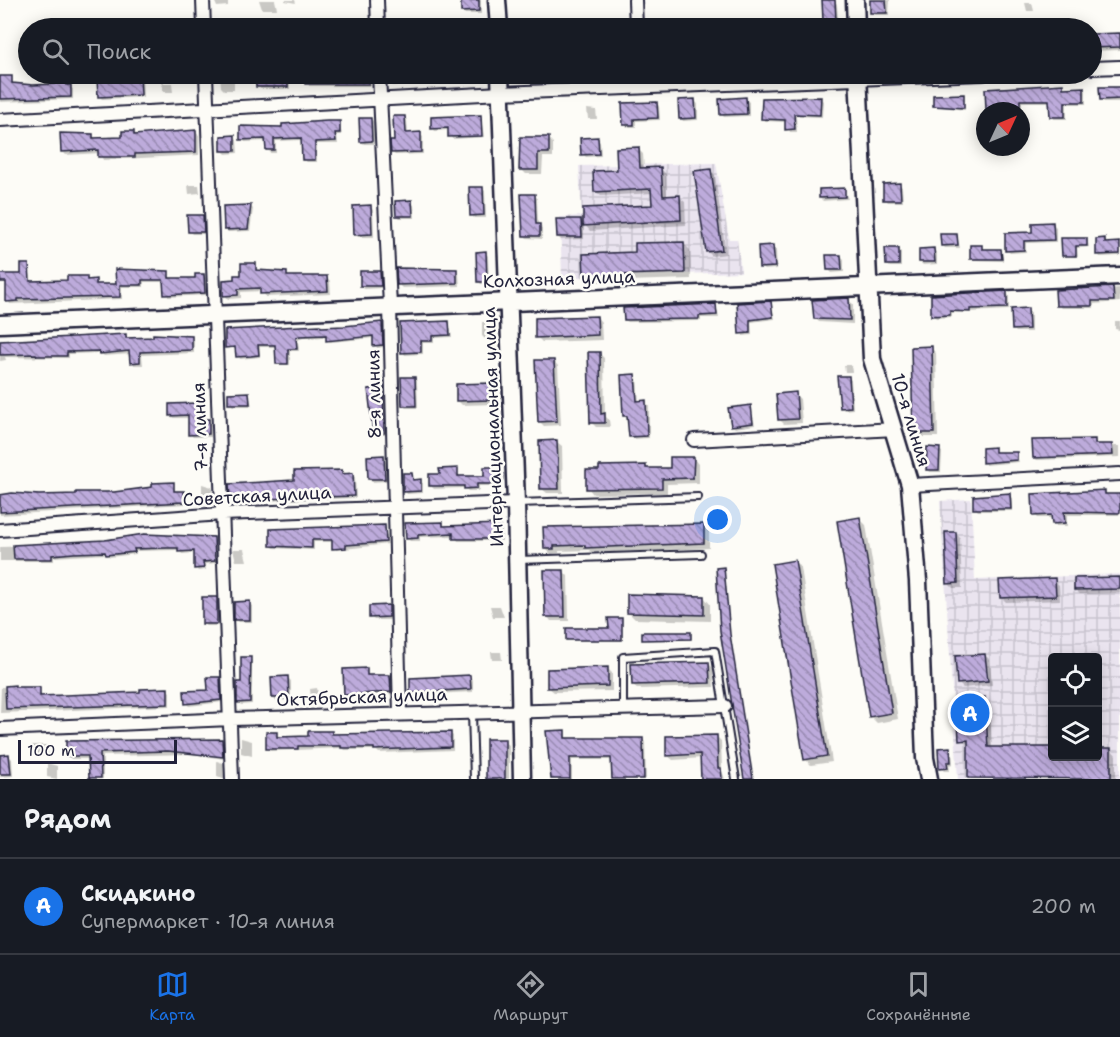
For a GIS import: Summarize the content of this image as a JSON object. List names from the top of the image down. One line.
{"streets":{"street":["Колхозная улица","8-я линия","10-я линия","7-я линия","Интернациональная улица","Советская улица","Октябрьская улица"]},"crossings":[["Колхозная улица","8-я линия"],["Колхозная улица","10-я линия"],["Колхозная улица","7-я линия"],["Колхозная улица","Интернациональная улица"],["8-я линия","Советская улица"],["8-я линия","Октябрьская улица"],["7-я линия","Советская улица"],["7-я линия","Октябрьская улица"],["Интернациональная улица","Советская улица"],["Интернациональная улица","Октябрьская улица"]],"scale_bar":"100 m","north":"top right","page":{"search":"Поиск","pins":"A","scale":"100 m","heading":"Рядом","list":[{"mark":"A","name":"Скидкино","note":"Супермаркет · 10-я линия","value":"200 m"}],"nav":["Карта","Маршрут","Сохранённые"]}}
